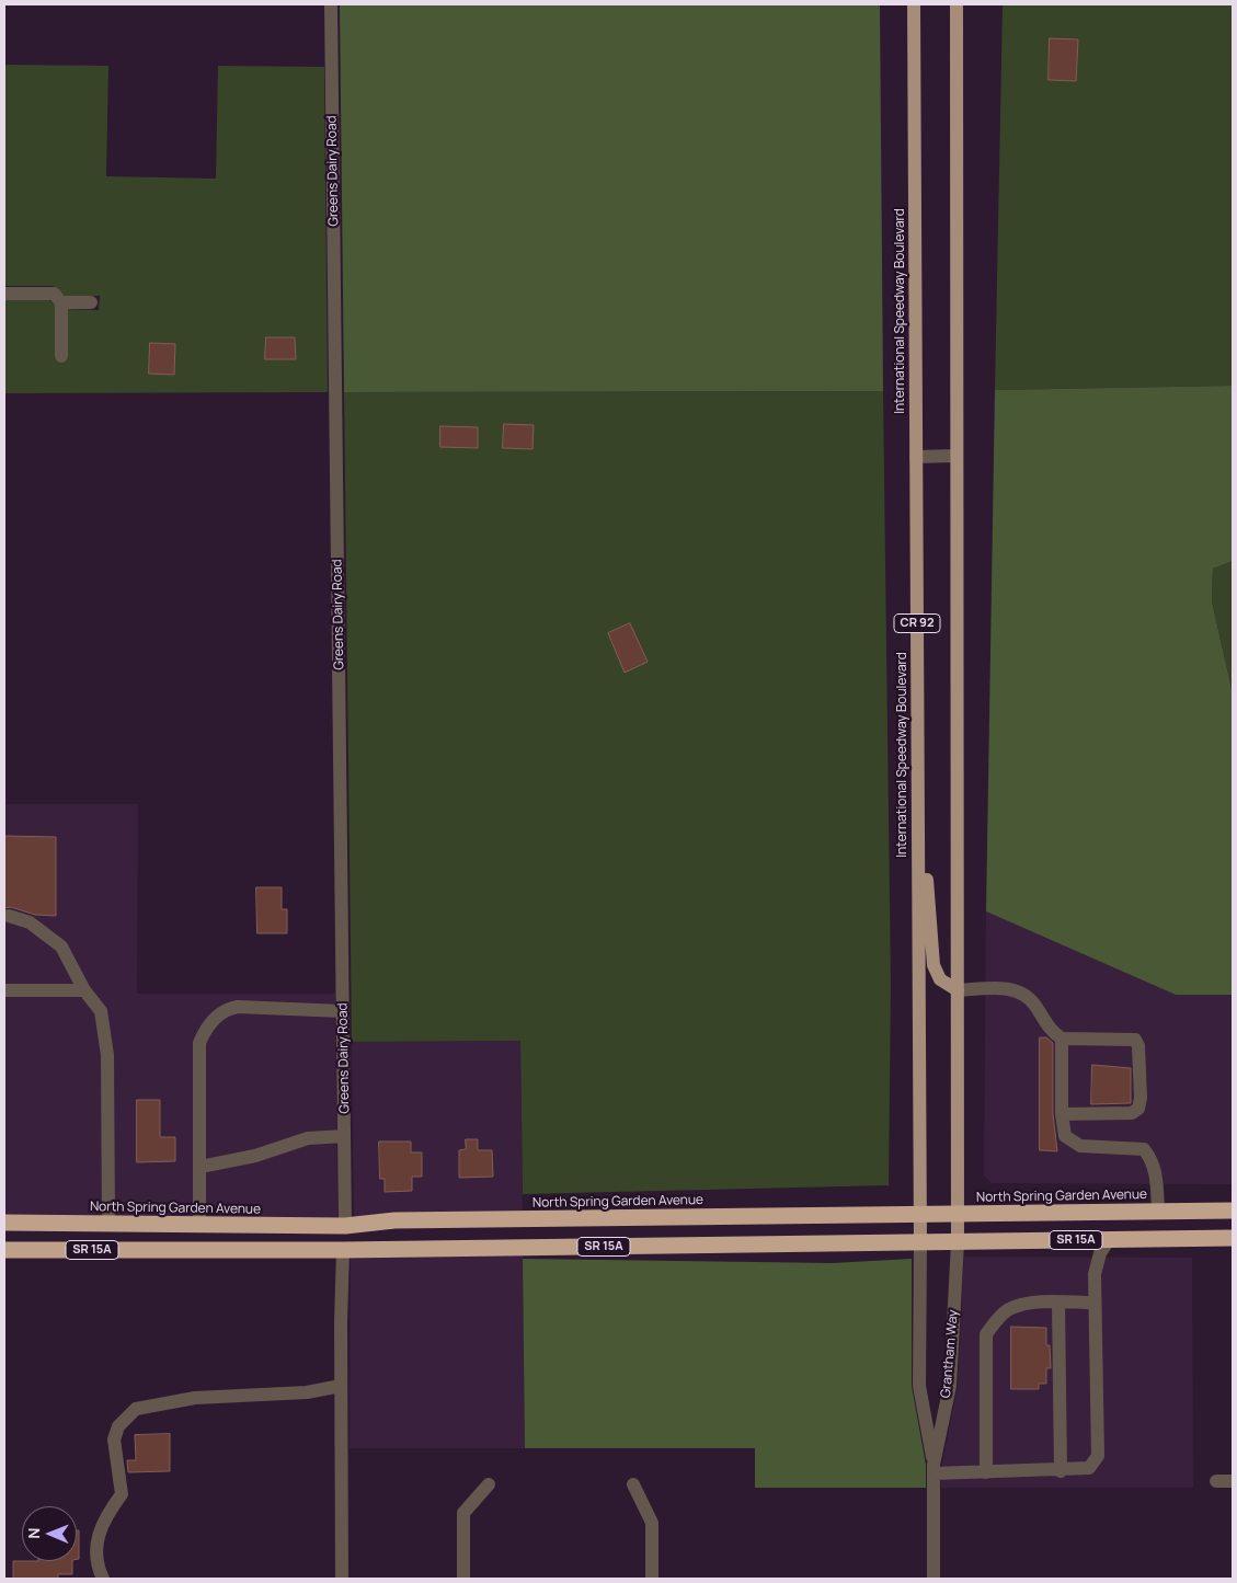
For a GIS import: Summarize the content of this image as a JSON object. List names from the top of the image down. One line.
{"streets":{"highway":["North Spring Garden Avenue","SR 15A"],"main road":["International Speedway Boulevard","CR 92"],"street":["Greens Dairy Road","Grantham Way"]},"crossings":[["Greens Dairy Road","North Spring Garden Avenue"],["International Speedway Boulevard","North Spring Garden Avenue"],["International Speedway Boulevard","SR 15A"],["International Speedway Boulevard","Grantham Way"],["CR 92","North Spring Garden Avenue"],["CR 92","SR 15A"],["CR 92","Grantham Way"],["SR 15A","Grantham Way"]],"north":"left"}
